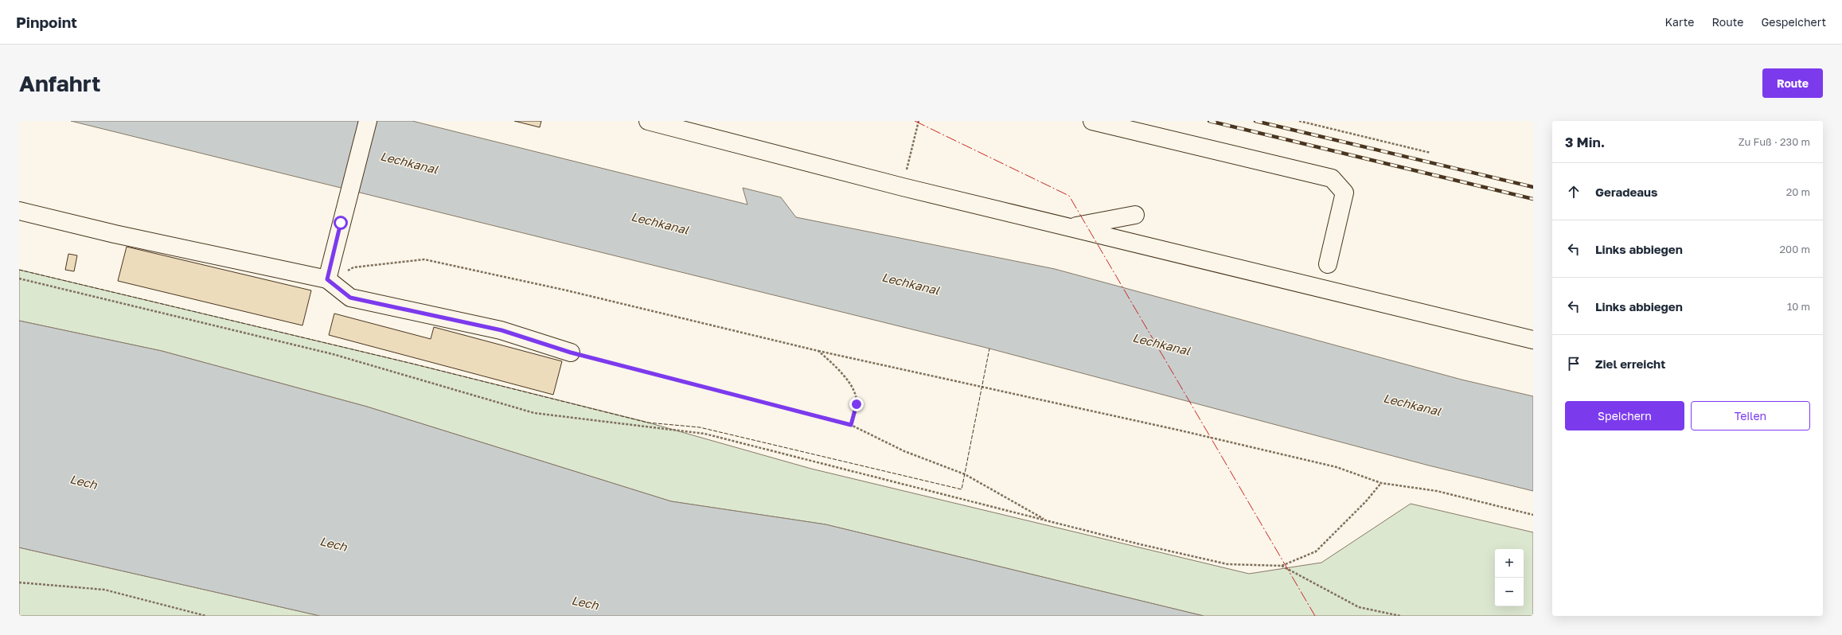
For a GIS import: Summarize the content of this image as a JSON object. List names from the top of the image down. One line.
{"water":["Lechkanal","Lech"],"page":{"header":"Pinpoint","nav":["Karte","Route","Gespeichert"],"buttons":["Route",["Speichern","Teilen"]],"title":"Anfahrt","heading":["3 Min.","Zu Fuß · 230 m"],"list":[["Geradeaus","20 m"],["Links abbiegen","200 m"],["Links abbiegen","10 m"],"Ziel erreicht"],"map_buttons":["+","−"]}}
